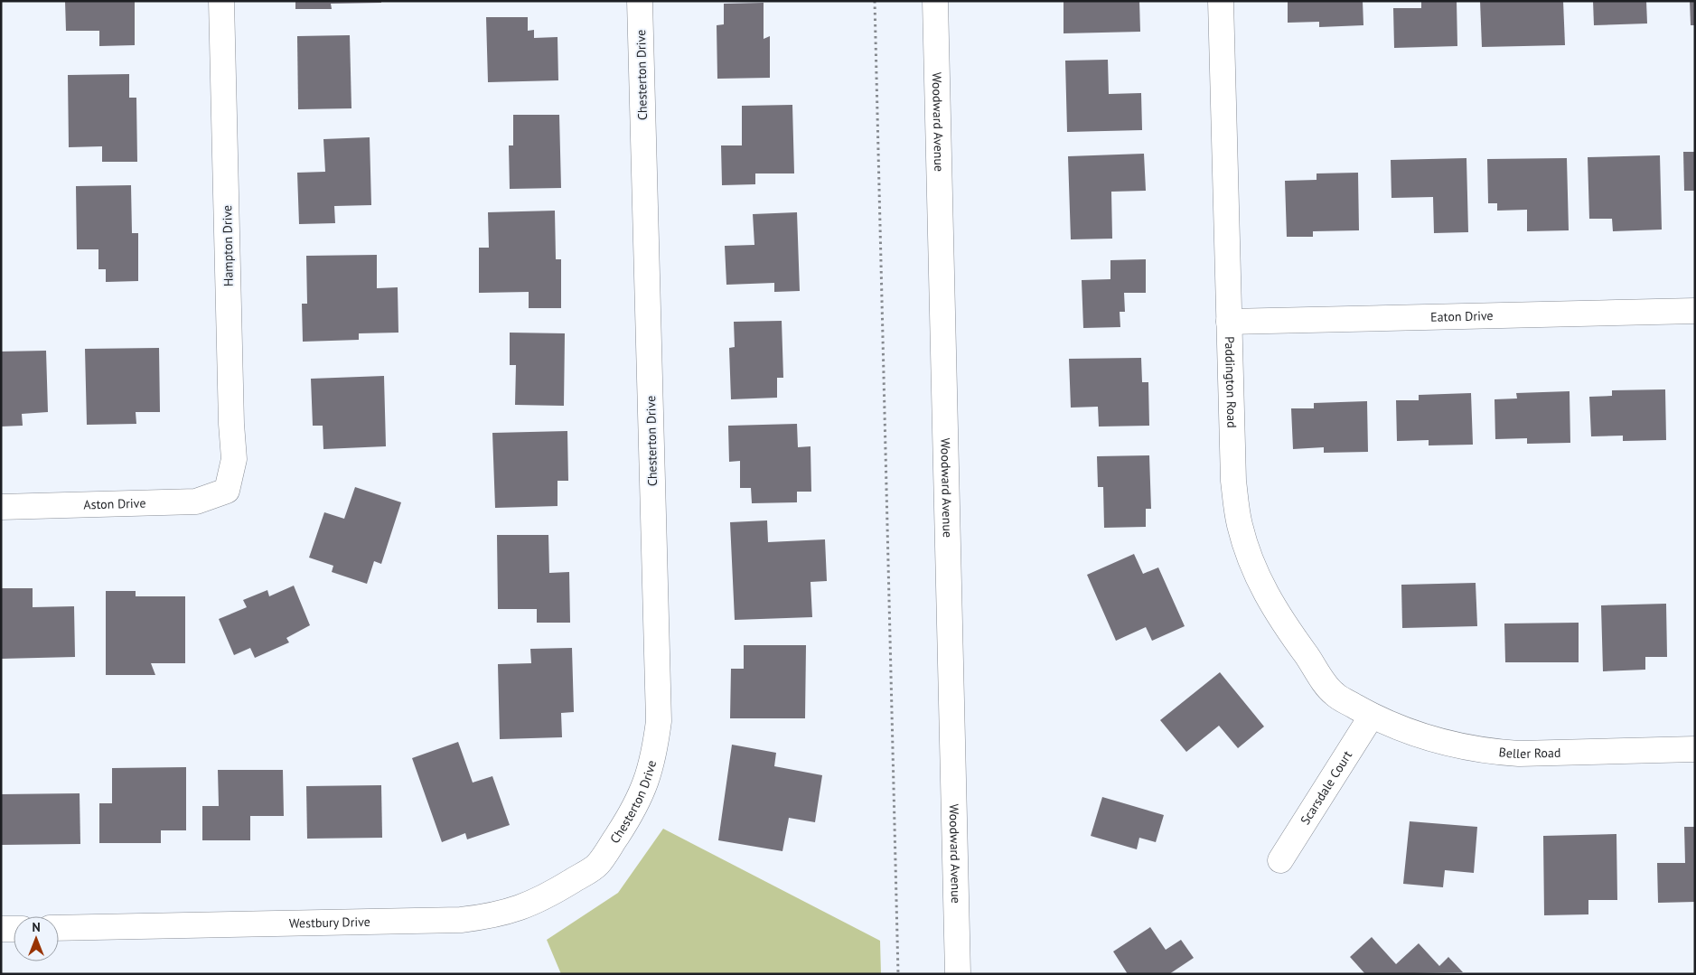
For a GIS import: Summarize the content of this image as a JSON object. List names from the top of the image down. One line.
{"streets":{"street":["Chesterton Drive","Woodward Avenue","Hampton Drive","Eaton Drive","Paddington Road","Aston Drive","Beller Road","Scarsdale Court","Westbury Drive"]},"crossings":[["Chesterton Drive","Westbury Drive"],["Hampton Drive","Aston Drive"],["Eaton Drive","Paddington Road"],["Paddington Road","Beller Road"],["Paddington Road","Scarsdale Court"],["Beller Road","Scarsdale Court"]],"north":"top"}
